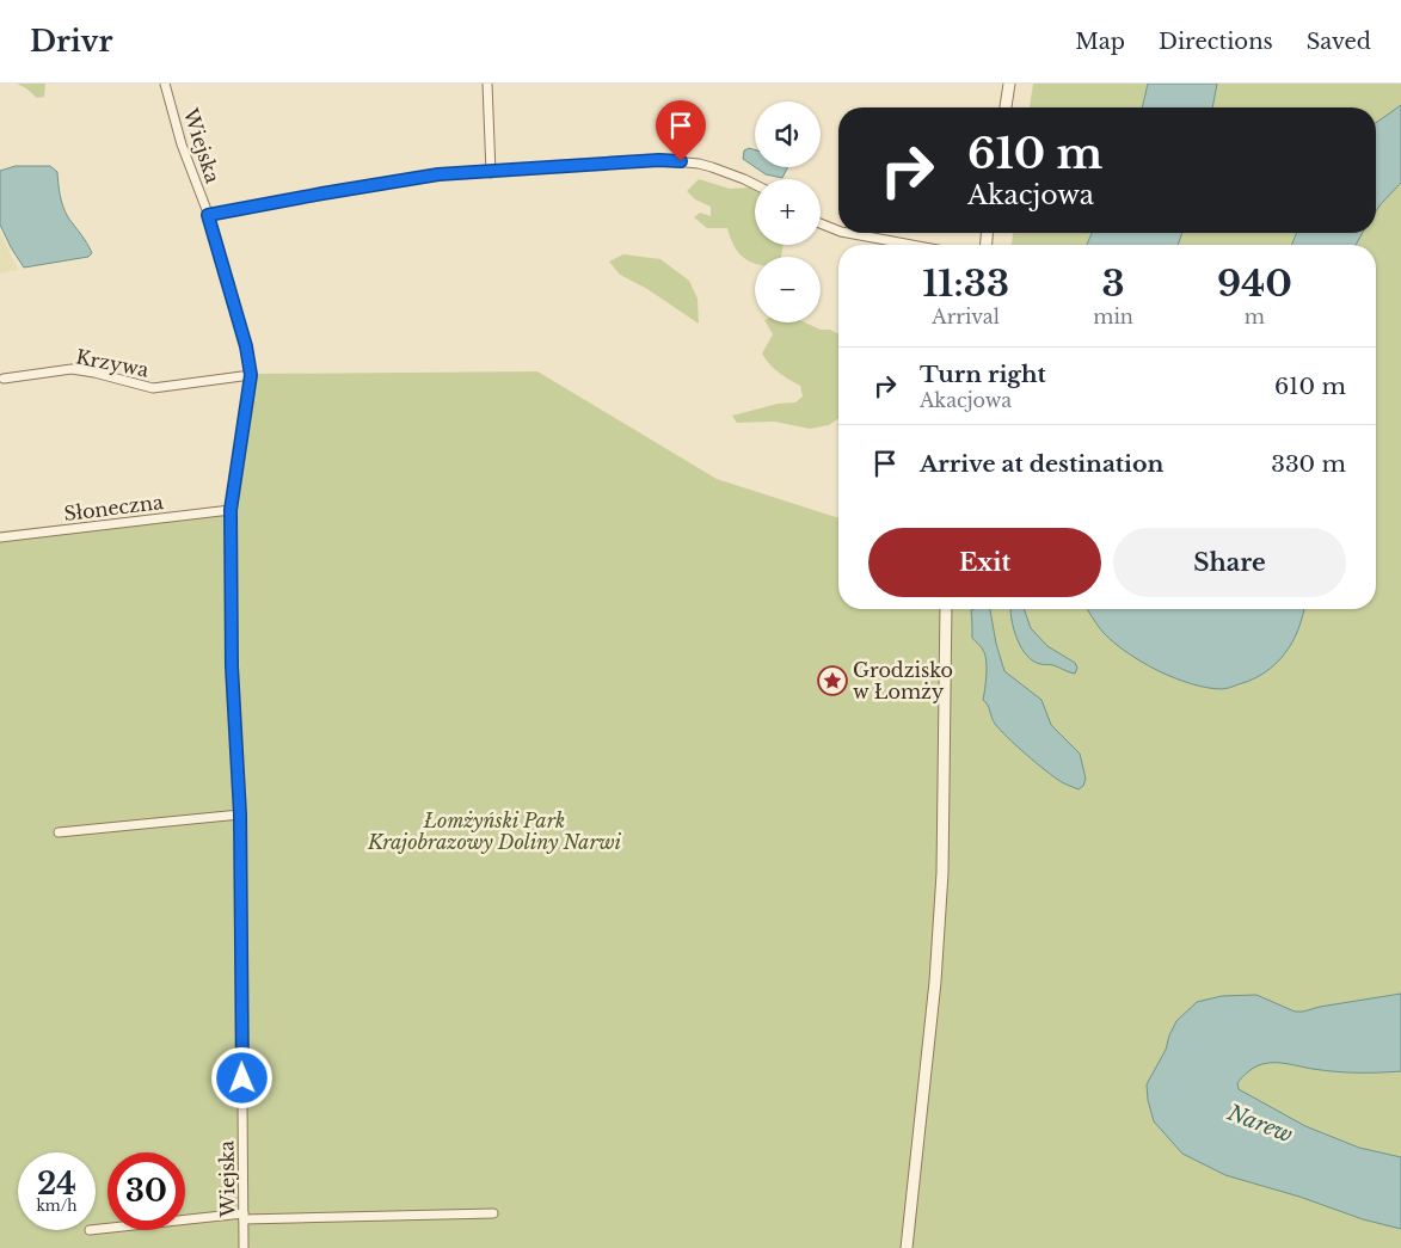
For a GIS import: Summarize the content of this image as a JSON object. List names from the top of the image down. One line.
{"streets":{"street":["Wiejska","Krzywa","Słoneczna"]},"crossings":[["Wiejska","Krzywa"],["Wiejska","Słoneczna"]],"water":["Narew"],"parks":["Łomżyński Park Krajobrazowy Doliny Narwi"],"places":{"place":["Grodzisko w Łomży"]},"page":{"header":"Drivr","nav":["Map","Directions","Saved"],"map_buttons":["+","−"],"turn":["610 m","Akacjowa"],"eta":["11:33","Arrival","3","min","940","m"],"list":[{"name":"Turn right","note":"Akacjowa","value":"610 m"},{"name":"Arrive at destination","value":"330 m"}],"buttons":["Exit","Share"],"speed":"24 km/h","limit":"30"}}
